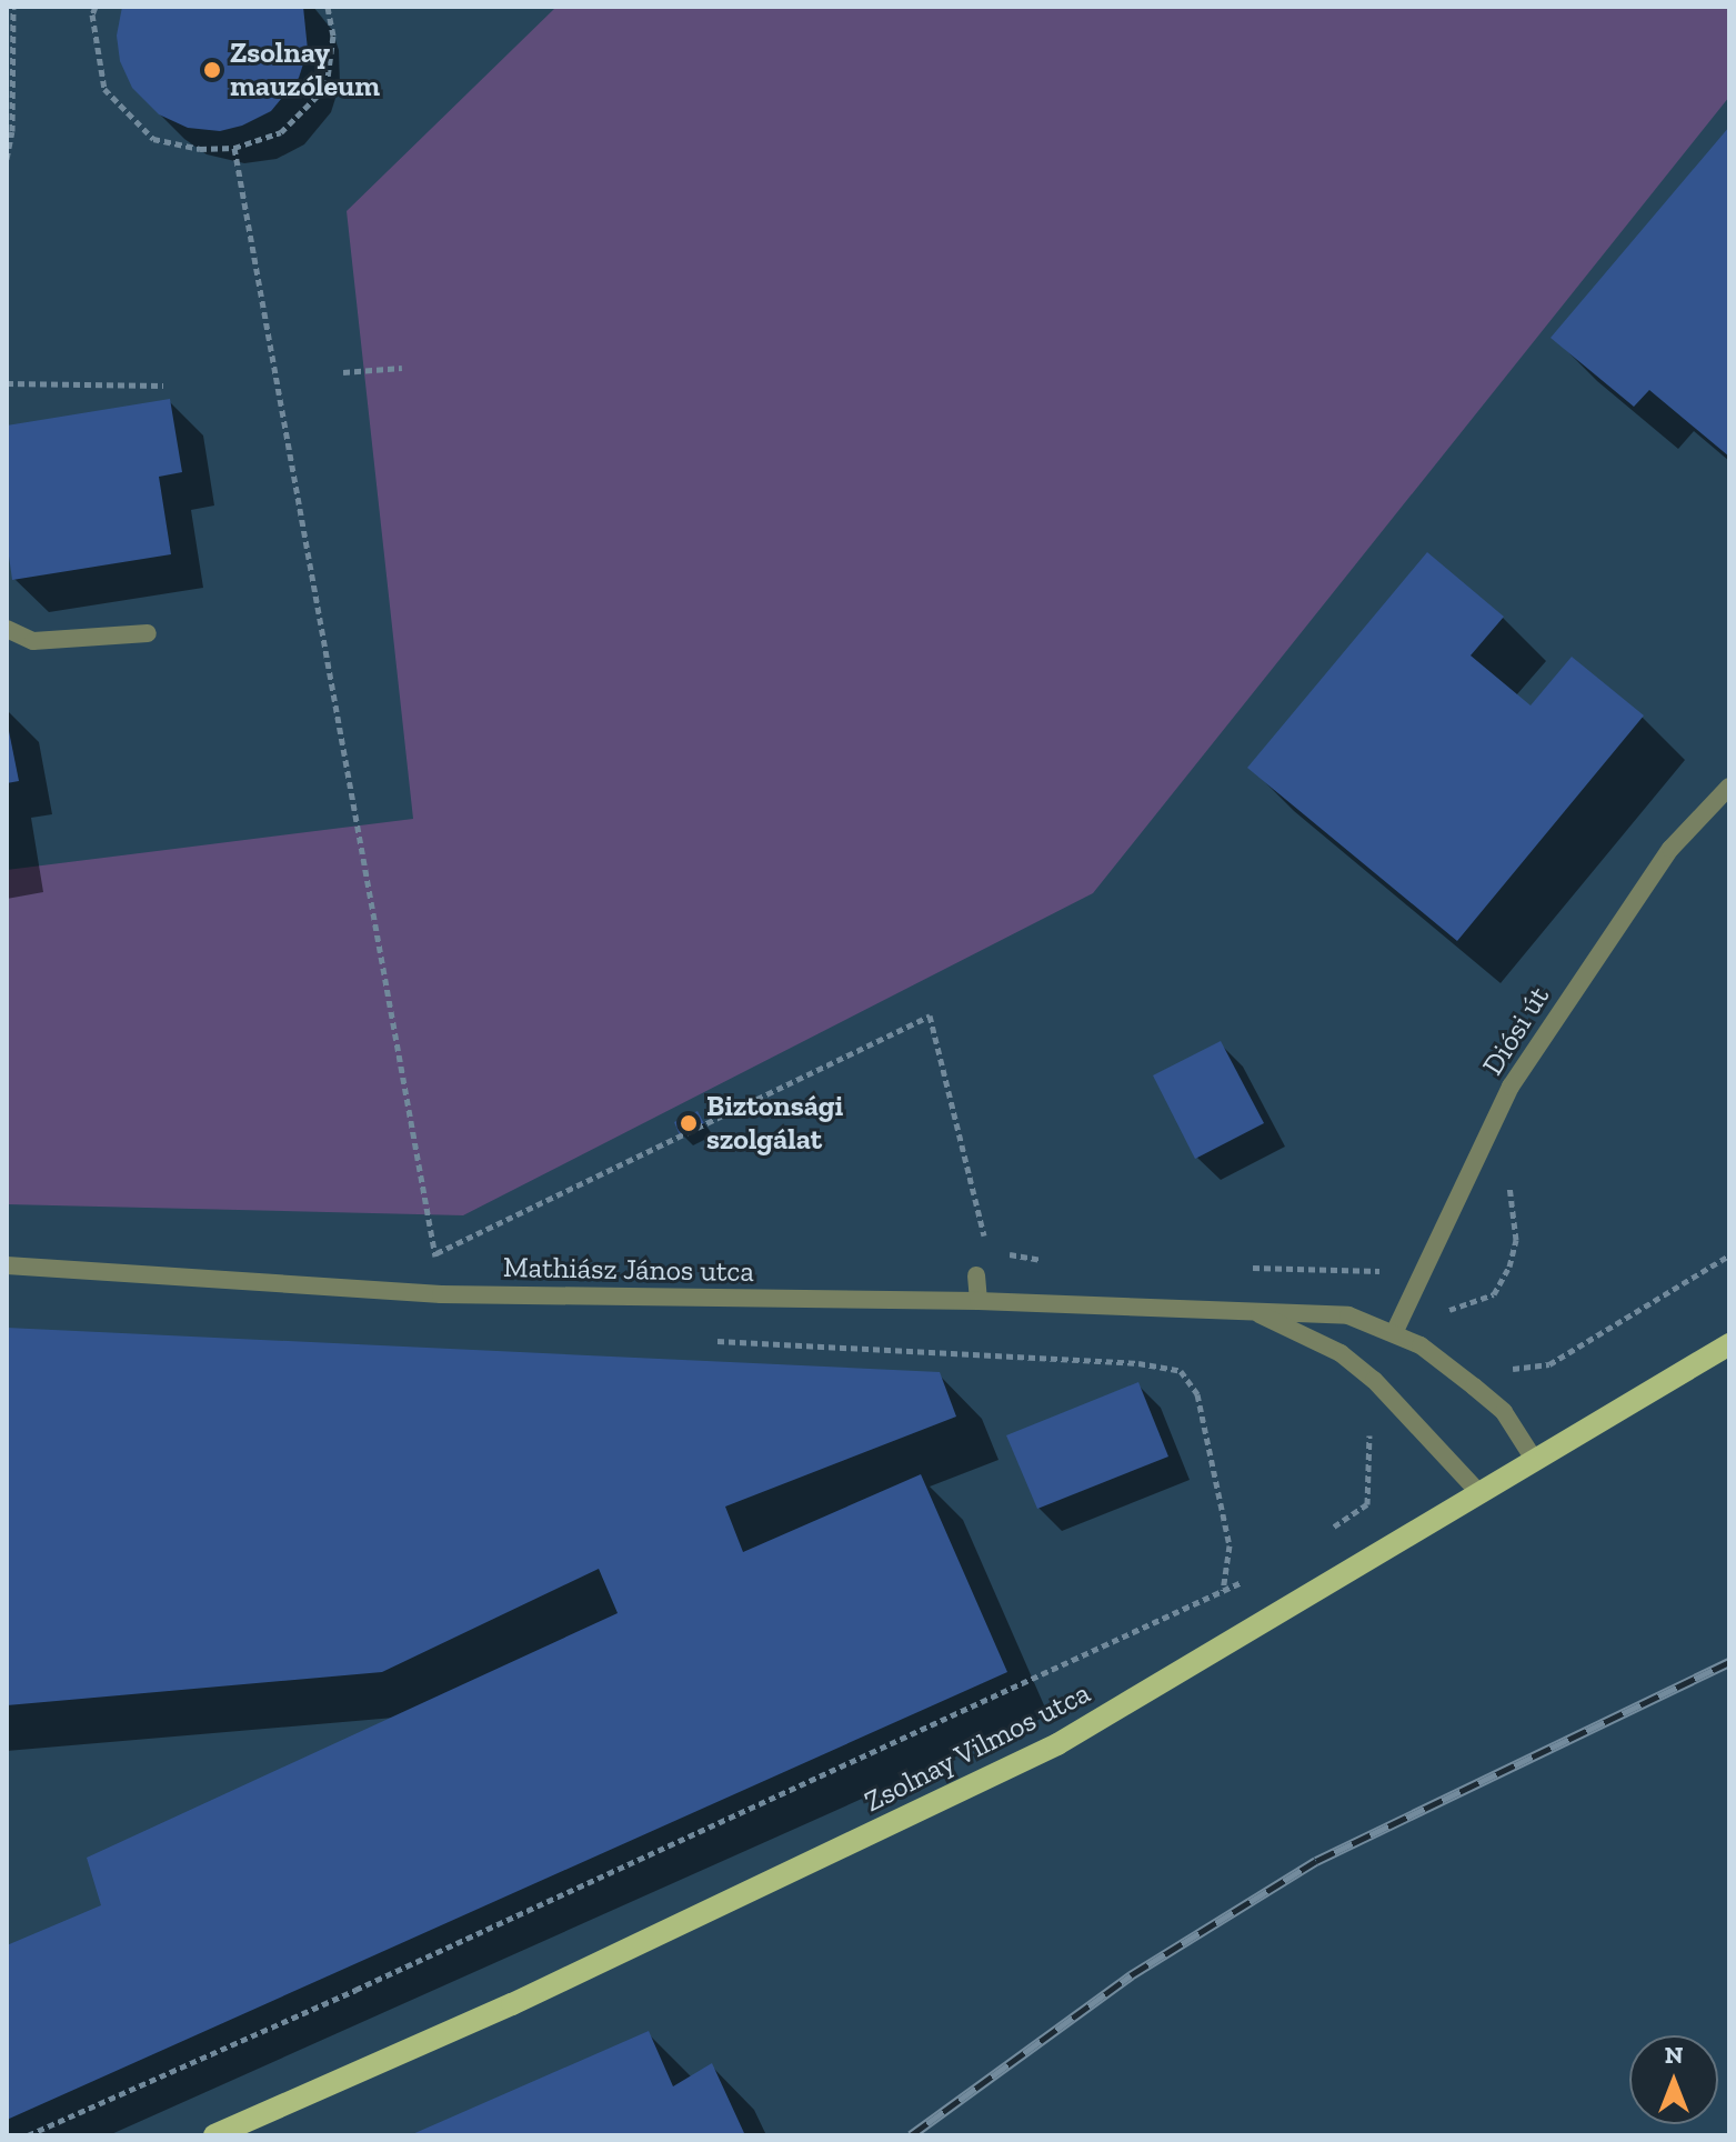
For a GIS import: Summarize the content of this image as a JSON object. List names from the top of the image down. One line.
{"streets":{"main road":["Zsolnay Vilmos utca"],"street":["Diósi út","Mathiász János utca"]},"crossings":[["Diósi út","Mathiász János utca"],["Mathiász János utca","Zsolnay Vilmos utca"]],"places":["Zsolnay mauzóleum","Biztonsági szolgálat"],"north":"top"}
